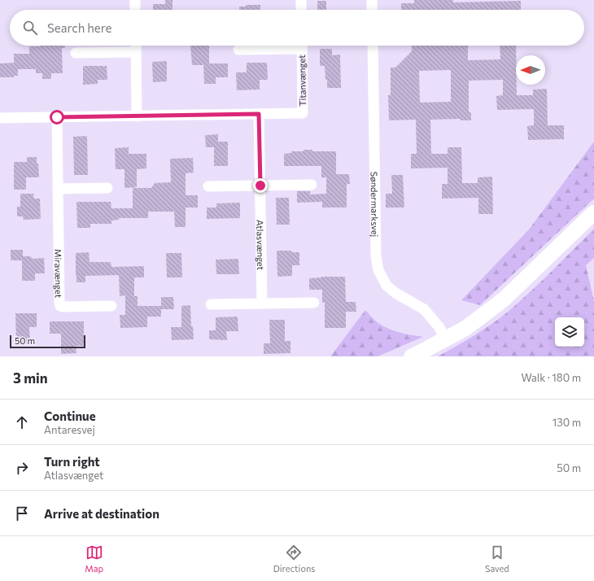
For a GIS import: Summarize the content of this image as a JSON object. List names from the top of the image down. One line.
{"streets":{"street":["Titanvænget","Søndermarksvej","Atlasvænget","Miravænget"]},"crossings":[["Titanvænget","Atlasvænget"]],"scale_bar":"50 m","north":"left","page":{"search":"Search here","scale":"50 m","heading":["3 min","Walk · 180 m"],"list":[["Continue","Antaresvej","130 m"],["Turn right","Atlasvænget","50 m"],"Arrive at destination"],"nav":["Map","Directions","Saved"]}}
